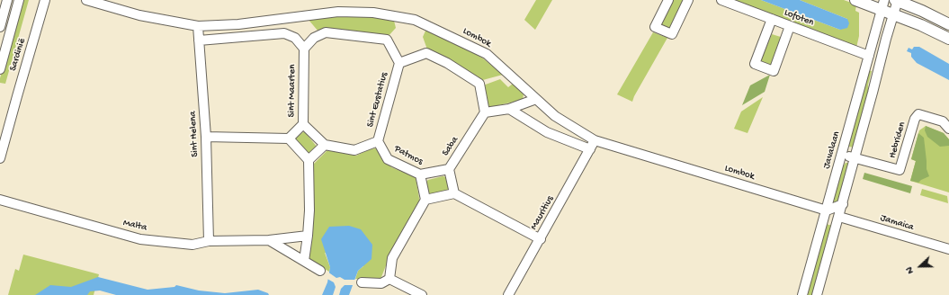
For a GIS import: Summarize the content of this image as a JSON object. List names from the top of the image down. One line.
{"streets":{"street":["Lofoten","Lombok","Sardinië","Sint Maarten","Sint Eustatius","Sint Helena","Hebriden","Saba","Javalaan","Patmos","Mauritius","Jamaica","Malta"]},"crossings":[["Lofoten","Javalaan"],["Lombok","Sint Helena"],["Lombok","Javalaan"],["Lombok","Mauritius"],["Sint Maarten","Sint Eustatius"],["Sint Maarten","Patmos"],["Sint Eustatius","Saba"],["Sint Eustatius","Patmos"],["Sint Helena","Malta"],["Hebriden","Javalaan"],["Saba","Patmos"]],"north":"left"}
